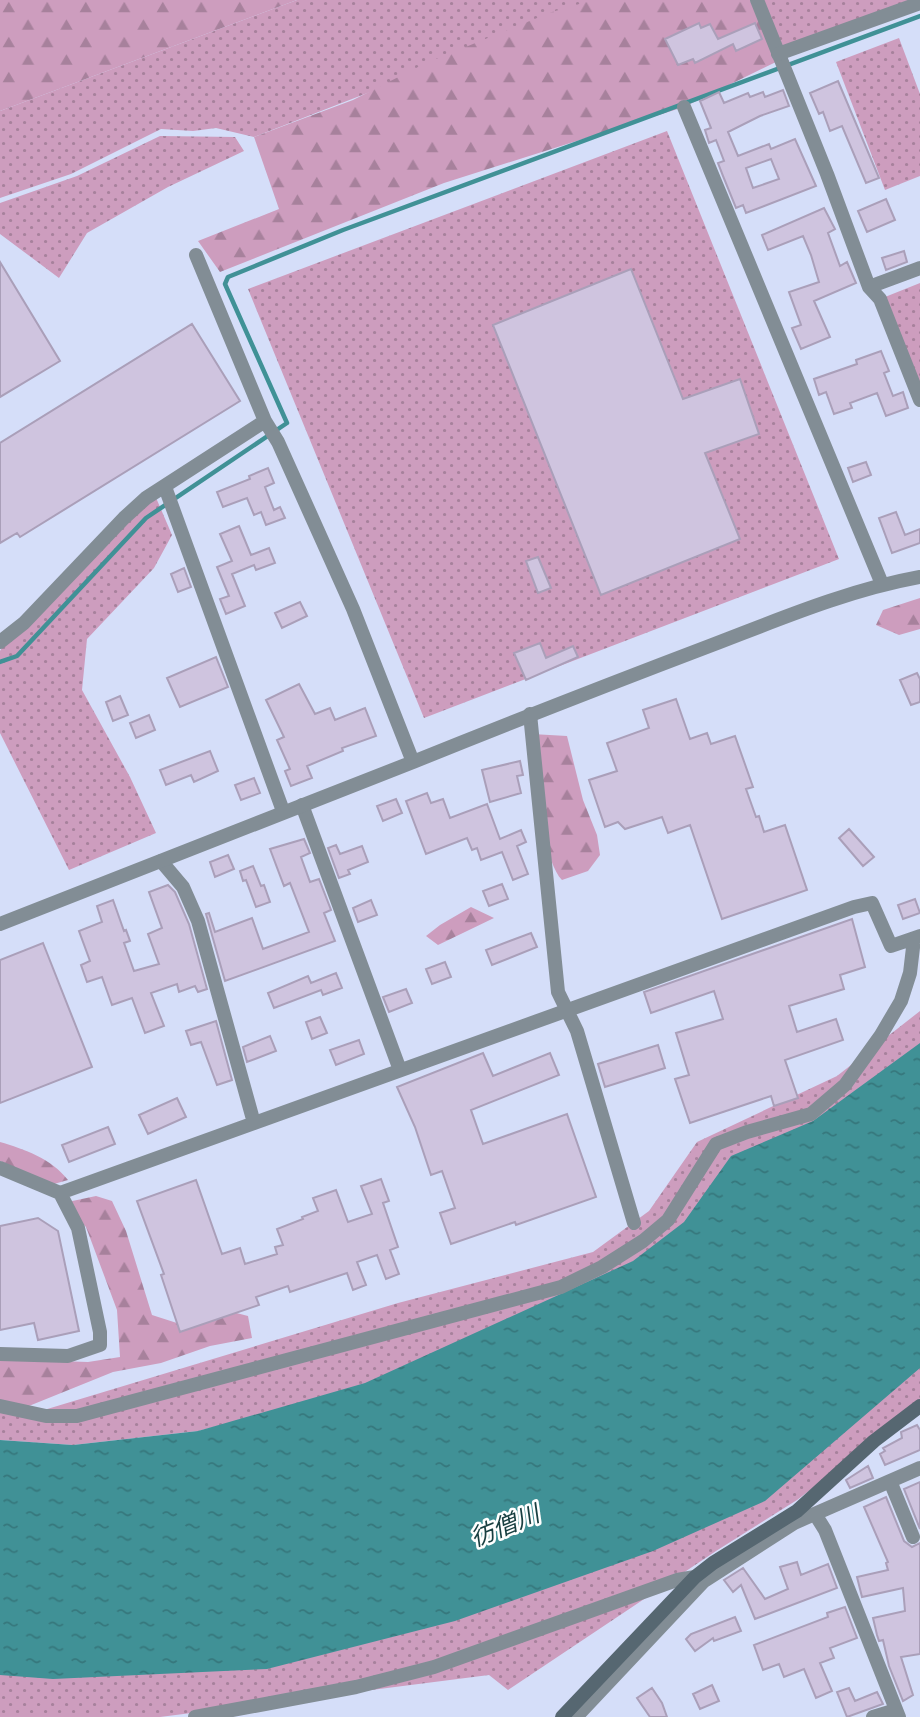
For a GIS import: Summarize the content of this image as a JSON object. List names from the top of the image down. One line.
{"water":["彷僧川"]}
